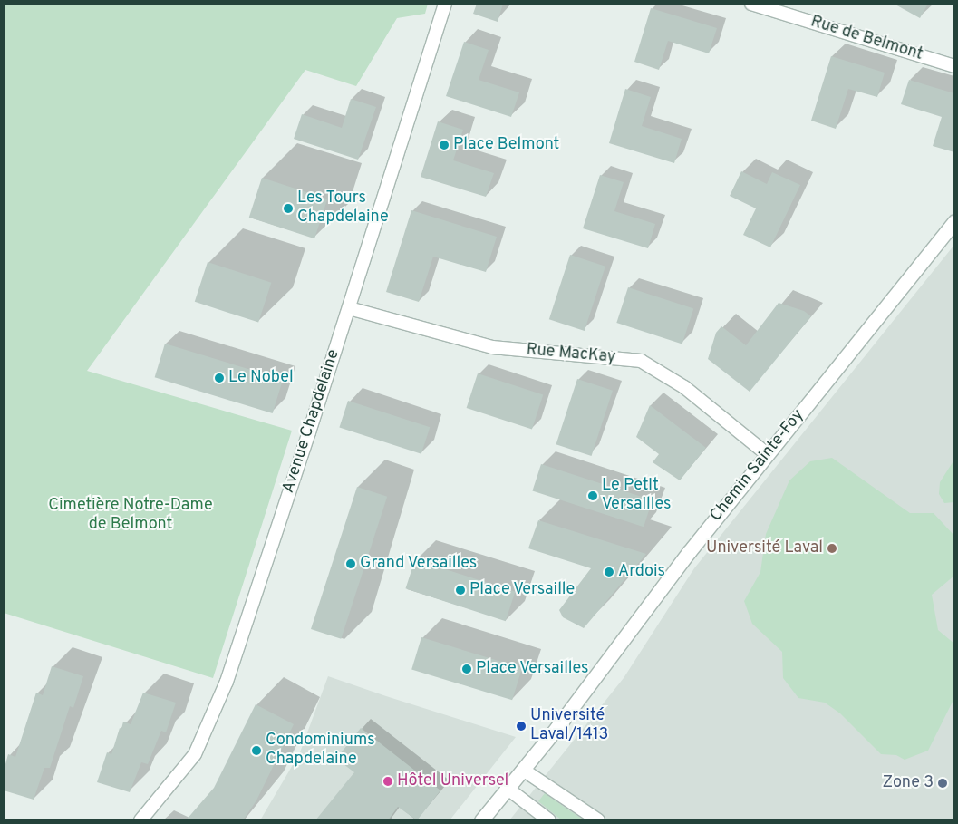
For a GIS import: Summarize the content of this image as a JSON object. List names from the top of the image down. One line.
{"streets":{"main road":["Chemin Sainte-Foy"],"street":["Rue de Belmont","Rue MacKay","Avenue Chapdelaine"]},"crossings":[["Rue MacKay","Avenue Chapdelaine"],["Rue MacKay","Chemin Sainte-Foy"]],"parks":["Cimetière Notre-Dame de Belmont"],"places":["Place Belmont","Les Tours Chapdelaine","Le Nobel","Le Petit Versailles","Université Laval","Grand Versailles","Ardois","Place Versaille","Place Versailles","Université Laval/1413","Condominiums Chapdelaine","Hôtel Universel","Zone 3"]}
